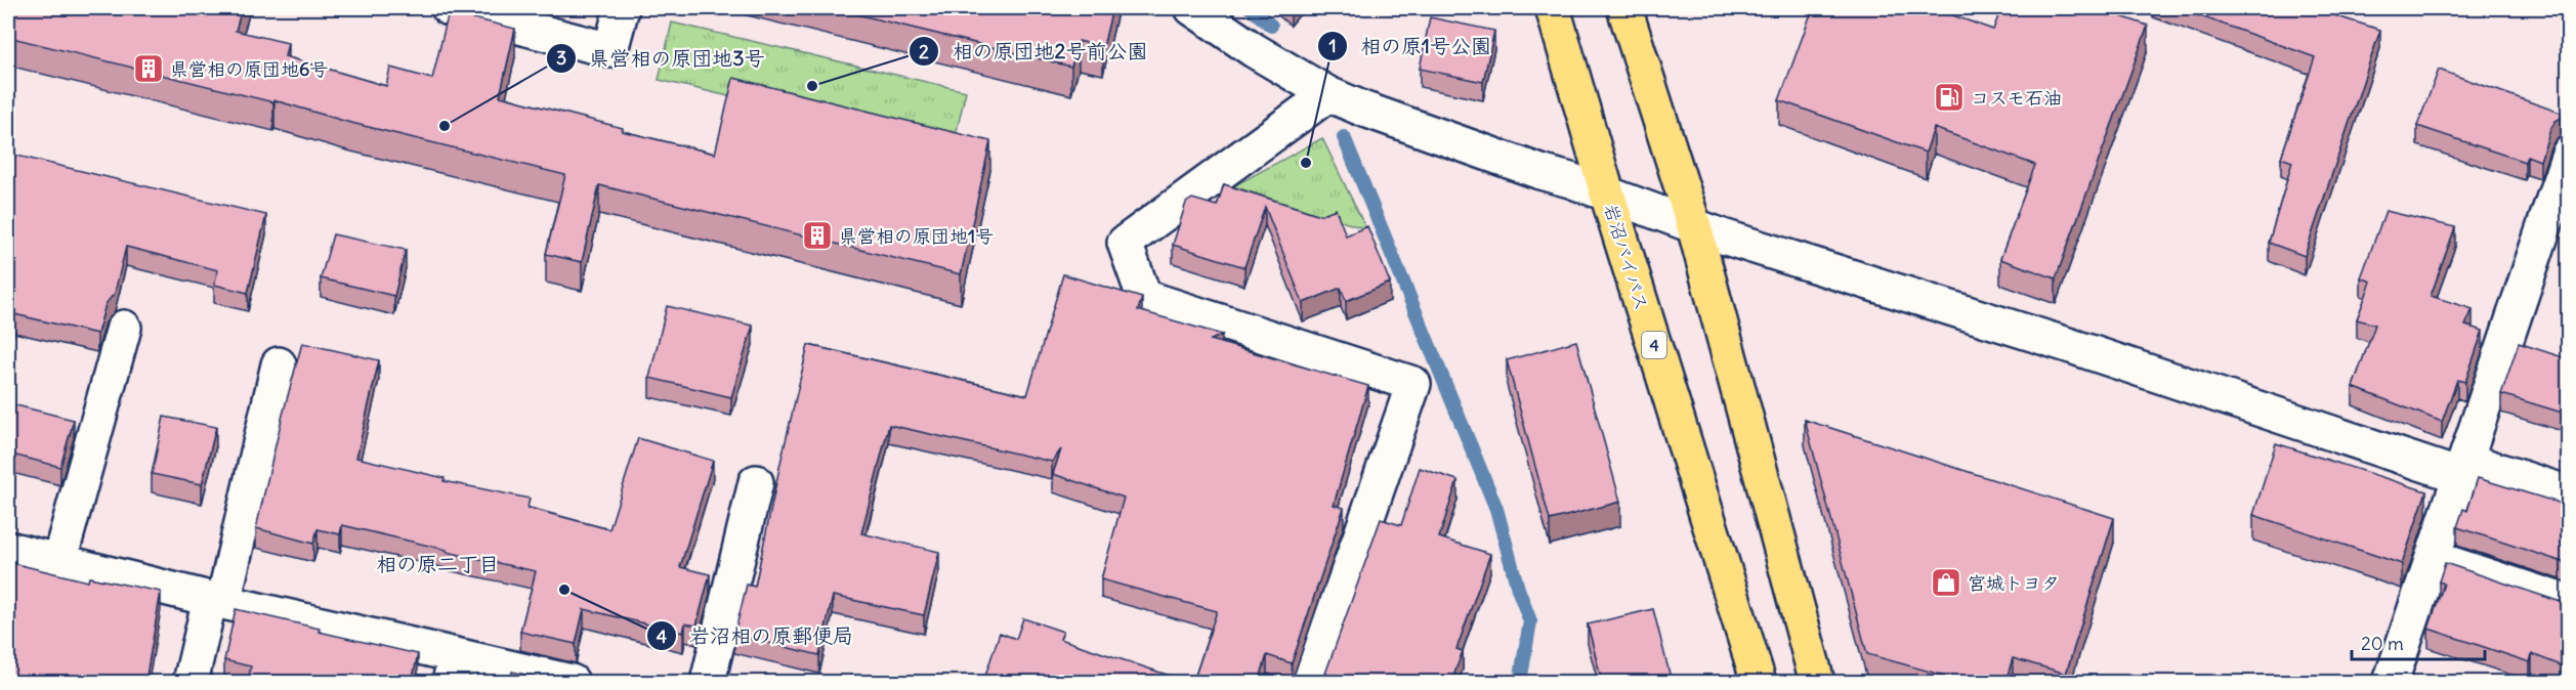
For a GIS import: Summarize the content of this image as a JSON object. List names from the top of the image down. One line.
{"streets":{"highway":["岩沼バイパス","4"]},"districts":["相の原二丁目"],"places":{"building":["県営相の原団地6号","県営相の原団地1号"],"other":["相の原団地2号前公園","県営相の原団地3号","相の原1号公園","岩沼相の原郵便局"],"fuel station":["コスモ石油"],"shop":["宮城トヨタ"]},"scale_bar":"20 m"}
